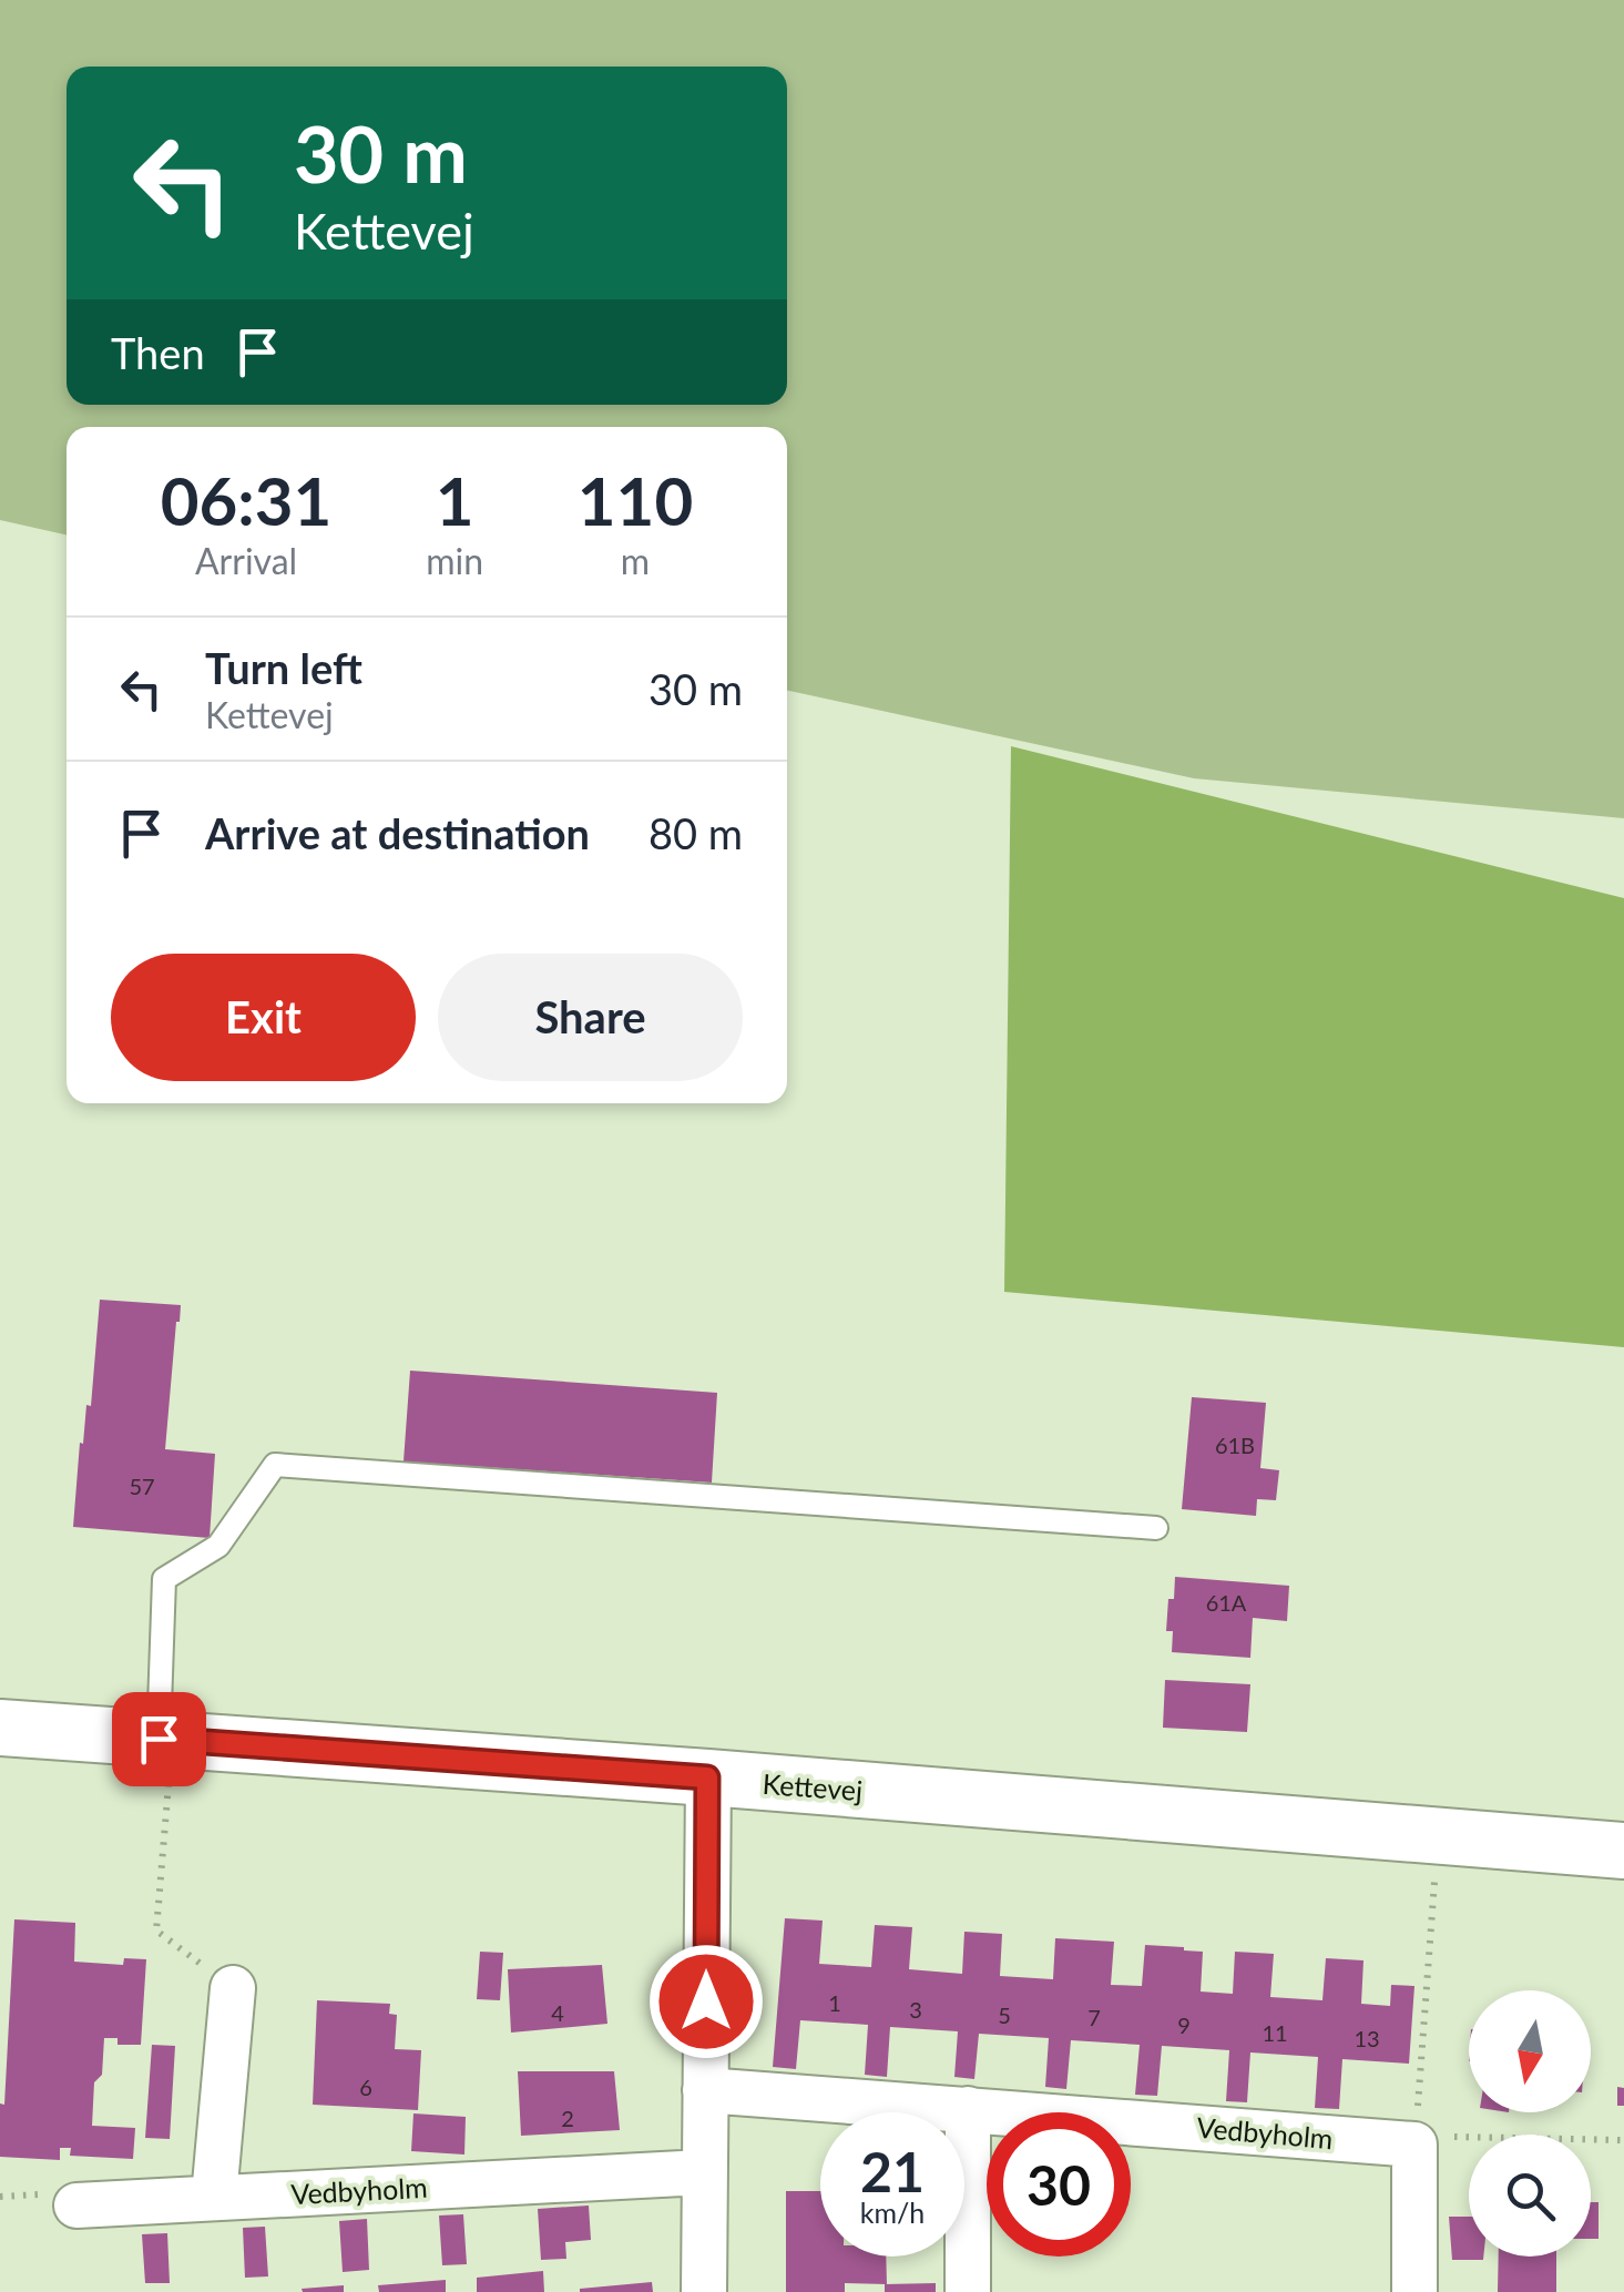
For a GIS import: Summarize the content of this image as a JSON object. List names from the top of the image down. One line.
{"streets":{"street":["Kettevej","Vedbyholm"]},"house_numbers":["61B","57","61A","1","3","4","5","7","9","11","13","6","2"],"north":"bottom","page":{"turn":["30 m","Kettevej"],"then":"Then","eta":["06:31","Arrival","1","min","110","m"],"list":[{"name":"Turn left","note":"Kettevej","value":"30 m"},{"name":"Arrive at destination","value":"80 m"}],"buttons":["Exit","Share"],"speed":"21 km/h","limit":"30"}}
